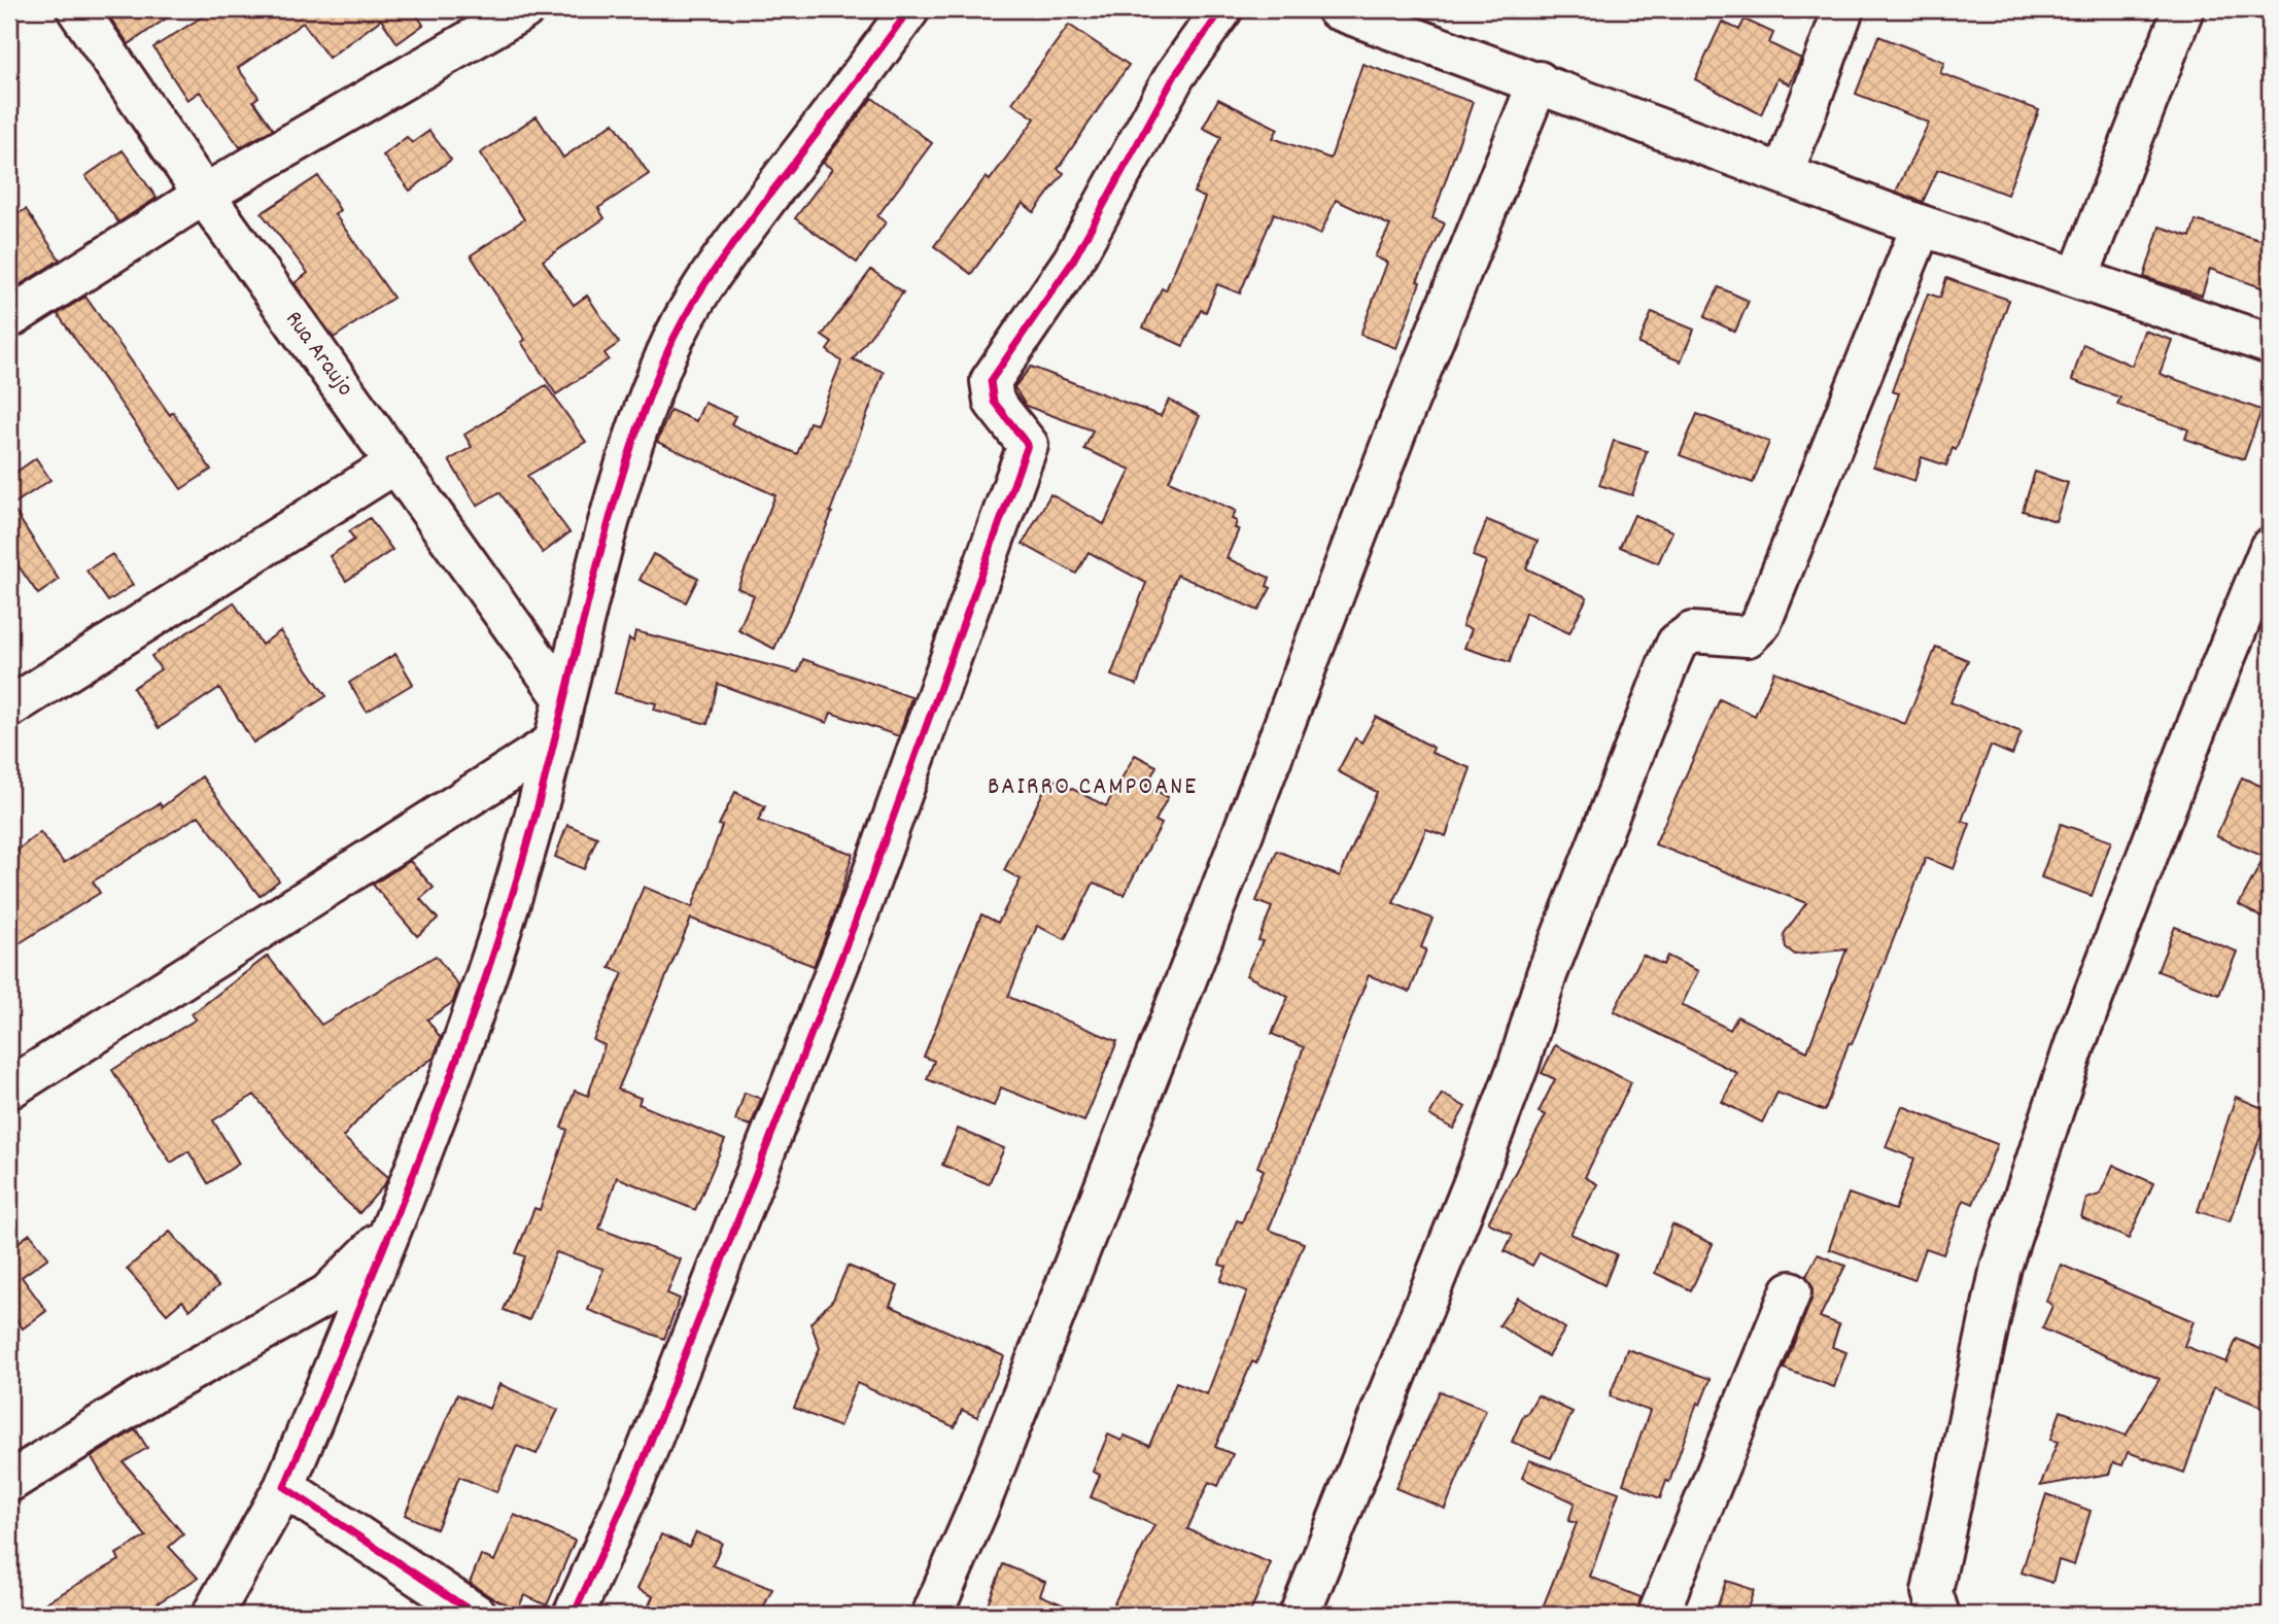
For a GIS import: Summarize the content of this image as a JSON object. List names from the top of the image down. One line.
{"streets":{"street":["Rua Araujo"]},"districts":["BAIRRO CAMPOANE"]}
